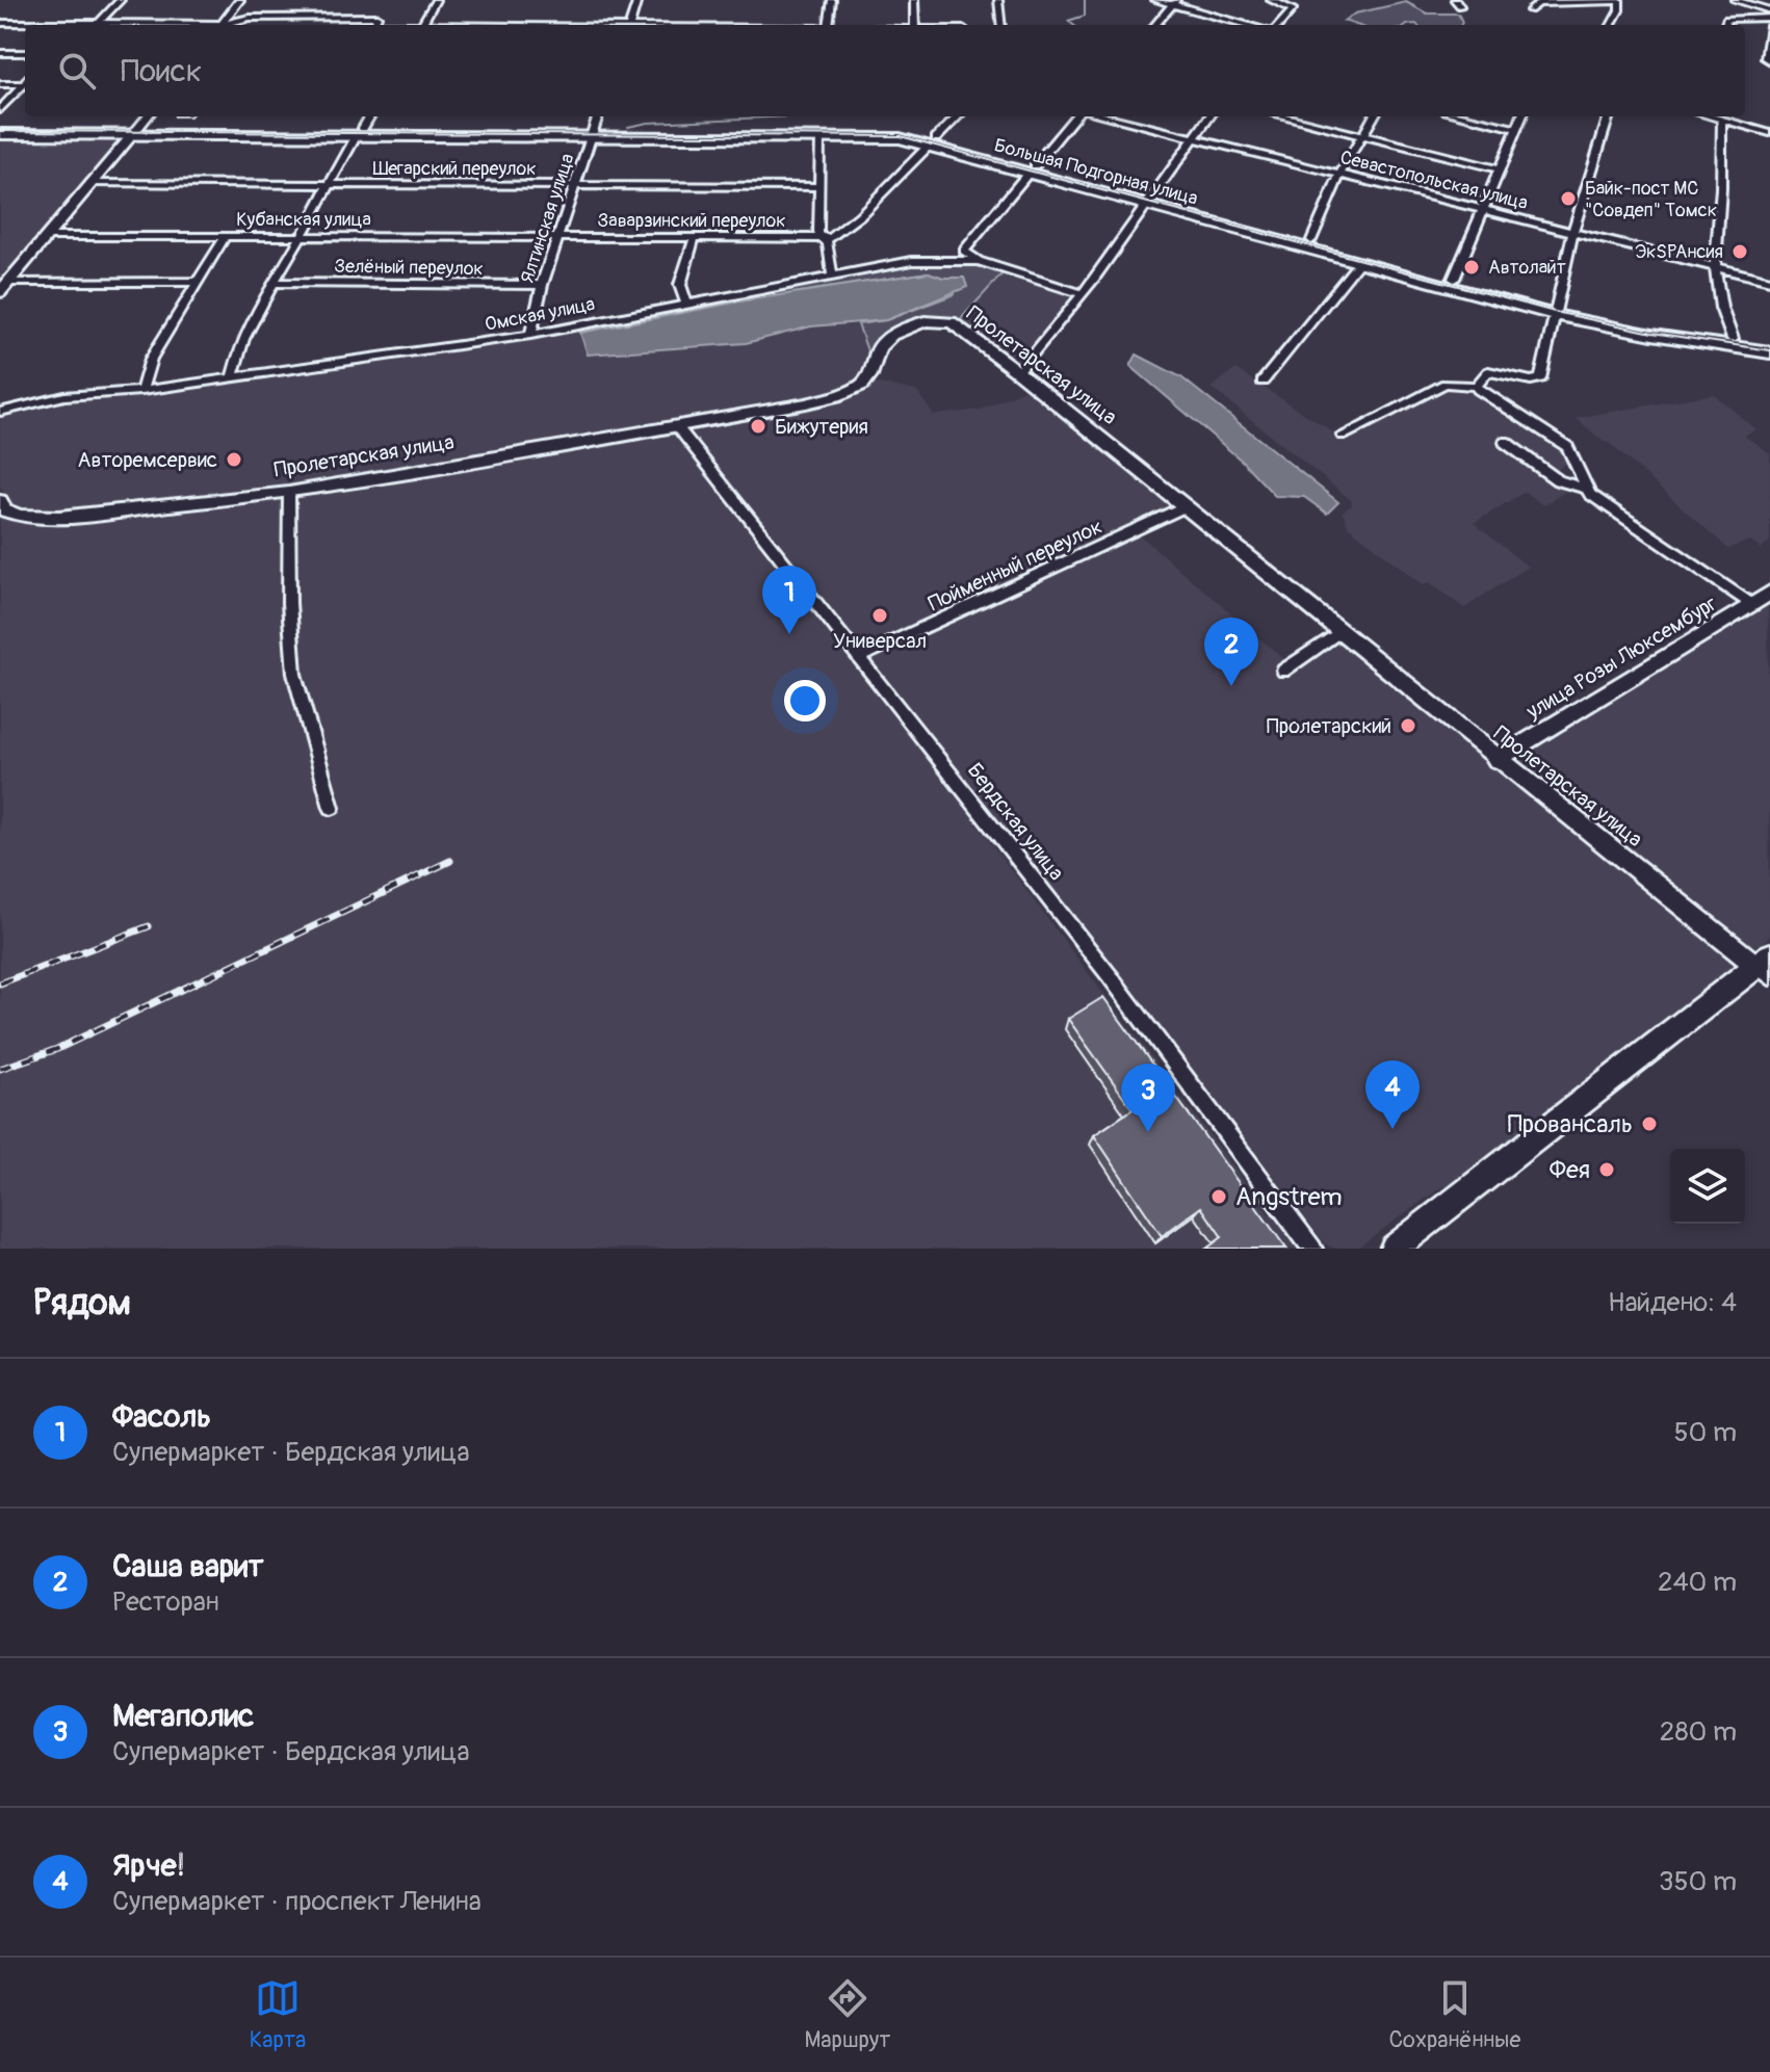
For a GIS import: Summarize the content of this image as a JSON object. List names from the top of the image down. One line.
{"streets":{"main road":["Большая Подгорная улица"],"street":["Шегарский переулок","Севастопольская улица","Ялтинская улица","Кубанская улица","Заварзинский переулок","Зелёный переулок","Омская улица","Пролетарская улица","Пойменный переулок","улица Розы Люксембург","Бердская улица"]},"crossings":[["Шегарский переулок","Ялтинская улица"],["Большая Подгорная улица","Ялтинская улица"],["Ялтинская улица","Кубанская улица"],["Ялтинская улица","Заварзинский переулок"],["Ялтинская улица","Зелёный переулок"],["Ялтинская улица","Омская улица"],["Кубанская улица","Заварзинский переулок"],["Пролетарская улица","Пойменный переулок"],["Пролетарская улица","улица Розы Люксембург"],["Пролетарская улица","Бердская улица"],["Пойменный переулок","Бердская улица"]],"places":["Байк-пост MC \"Совдеп\" Томск","ЭкSPAнсия","Автолайт","Бижутерия","Авторемсервис","Универсал","Пролетарский","Провансаль","Фея","Angstrem"],"page":{"search":"Поиск","pins":["1","2","4","3"],"heading":["Рядом","Найдено: 4"],"list":[{"mark":"1","name":"Фасоль","note":"Супермаркет · Бердская улица","value":"50 m"},{"mark":"2","name":"Саша варит","note":"Ресторан","value":"240 m"},{"mark":"3","name":"Мегаполис","note":"Супермаркет · Бердская улица","value":"280 m"},{"mark":"4","name":"Ярче!","note":"Супермаркет · проспект Ленина","value":"350 m"}],"nav":["Карта","Маршрут","Сохранённые"]}}
